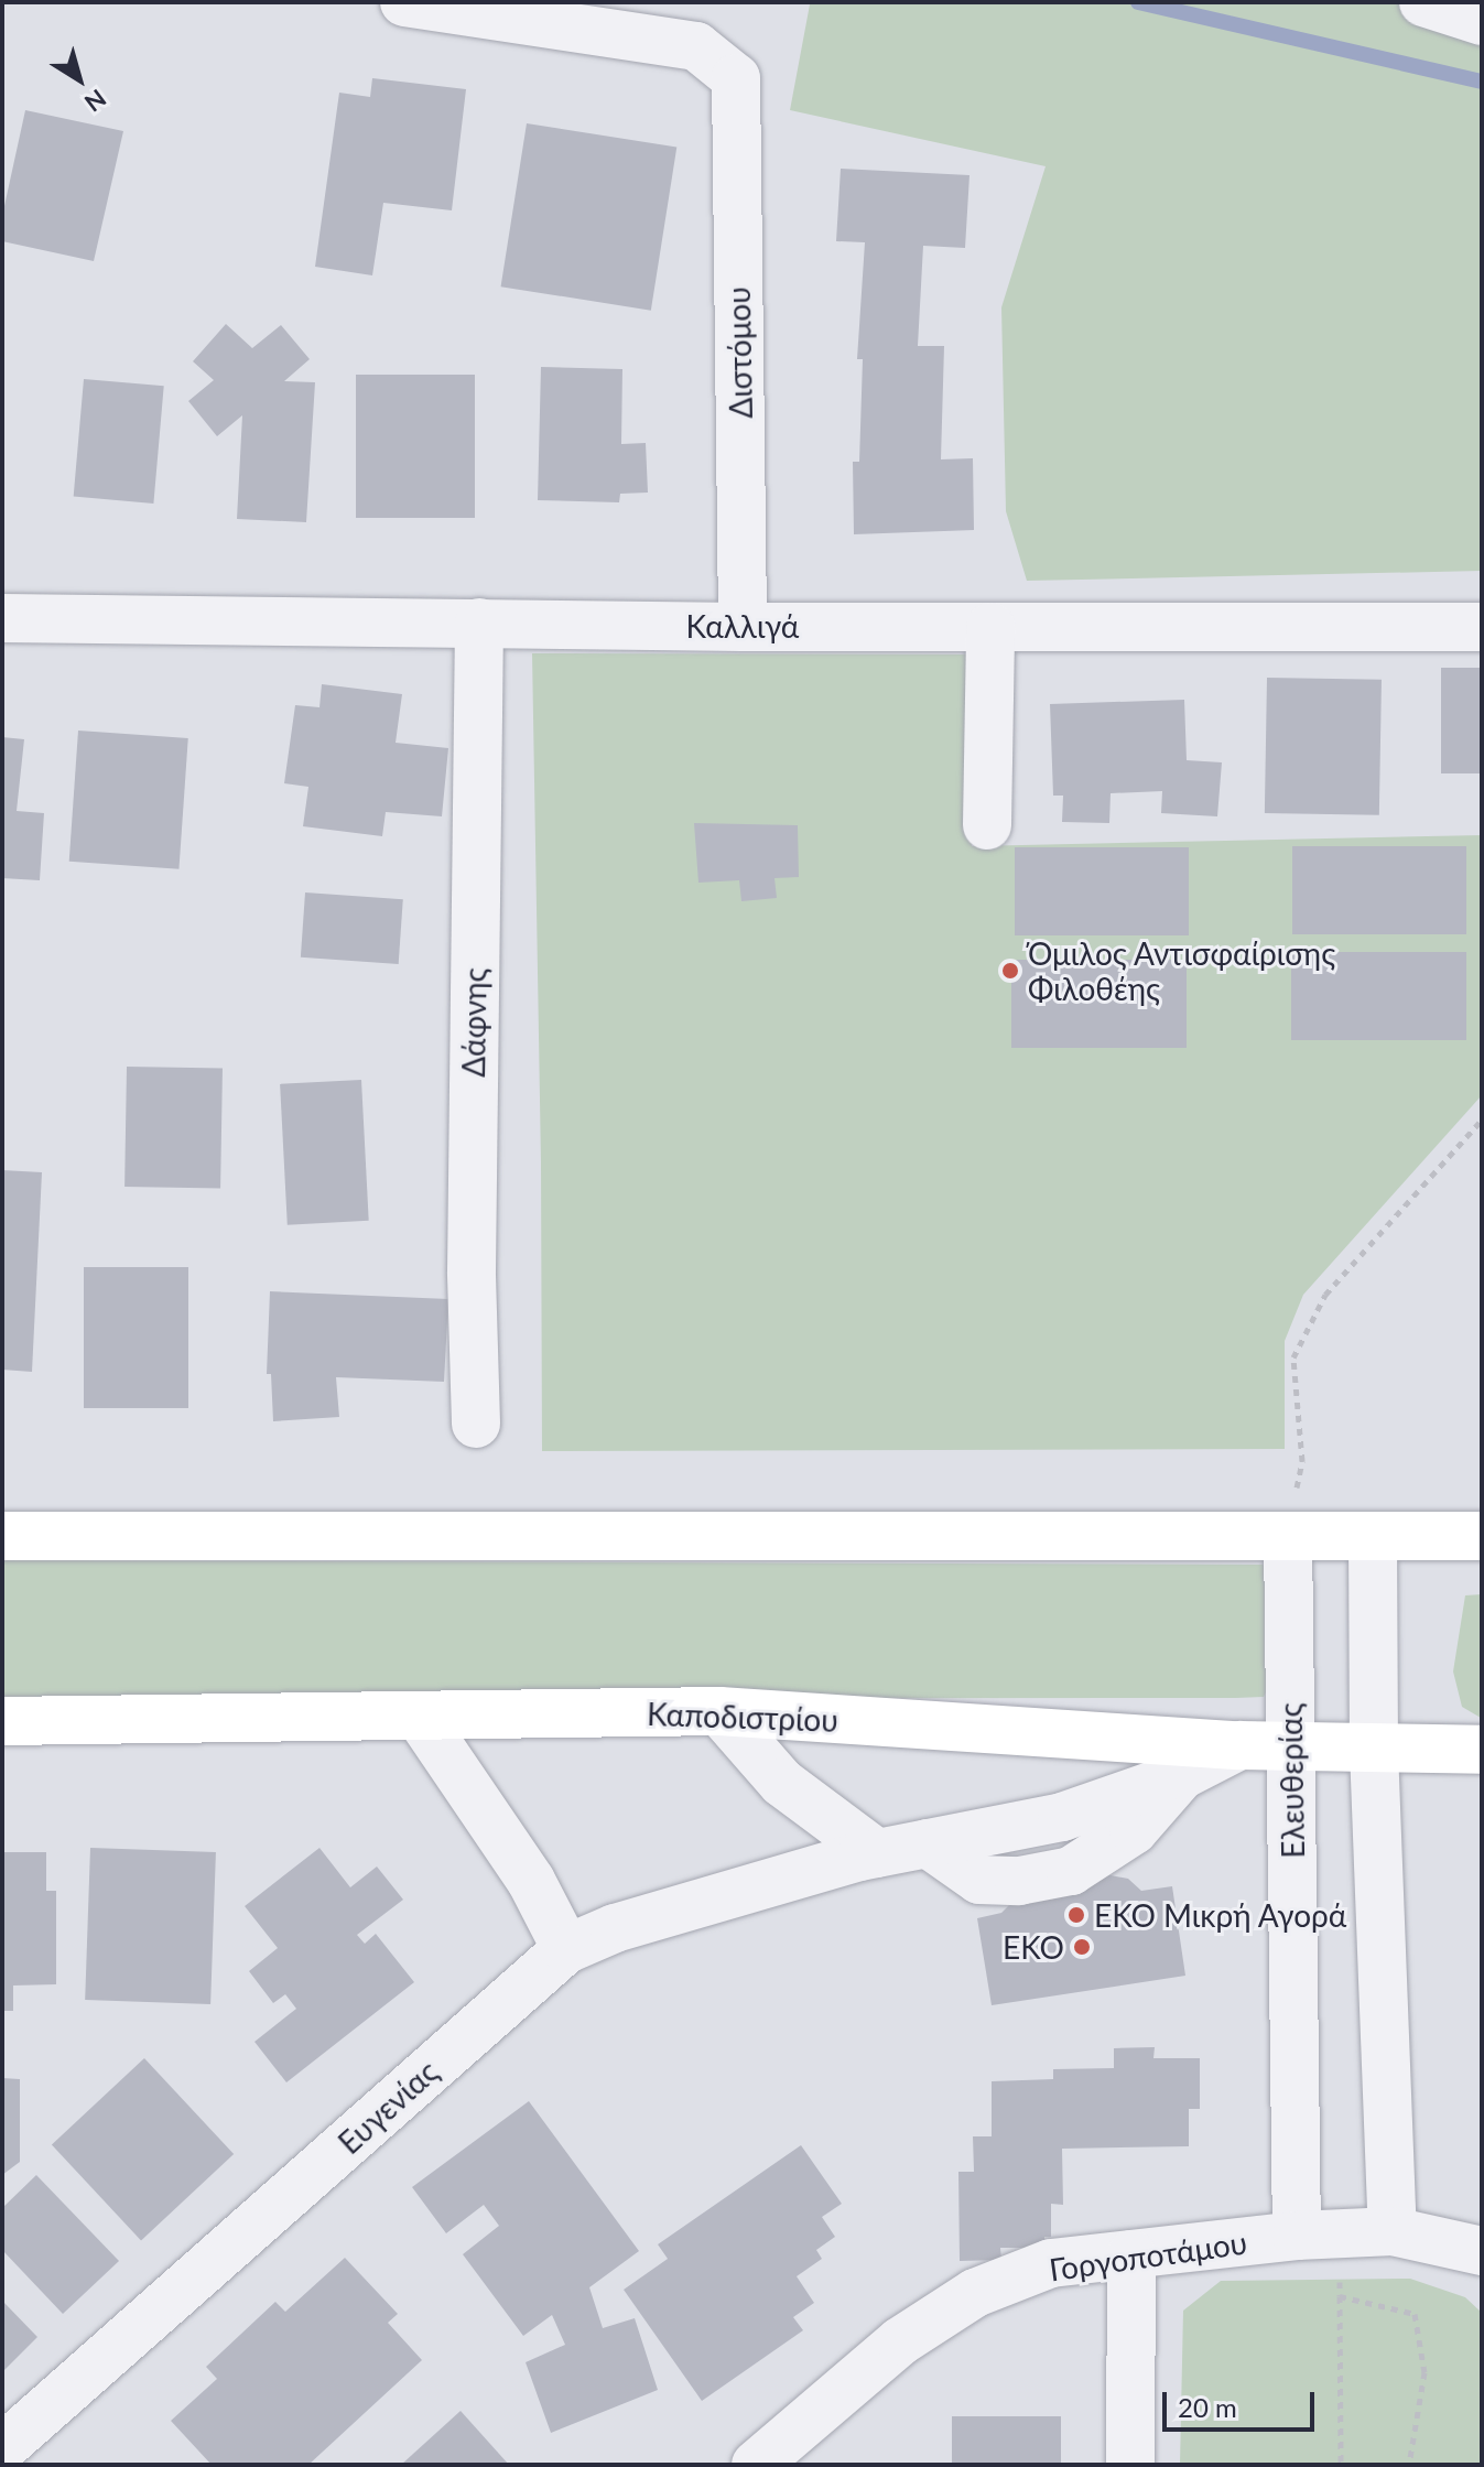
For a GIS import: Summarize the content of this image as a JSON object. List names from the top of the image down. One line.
{"streets":{"main road":["Καποδιστρίου"],"street":["Διστόμου","Καλλιγά","Δάφνης","Ελευθερίας","Ευγενίας","Γοργοποτάμου"]},"crossings":[["Διστόμου","Καλλιγά"],["Καλλιγά","Δάφνης"],["Καποδιστρίου","Ελευθερίας"],["Καποδιστρίου","Ευγενίας"],["Ελευθερίας","Γοργοποτάμου"]],"places":["Όμιλος Αντισφαίρισης Φιλοθέης","ΕΚΟ Μικρή Αγορά","EKO"],"scale_bar":"20 m","north":"bottom right"}
